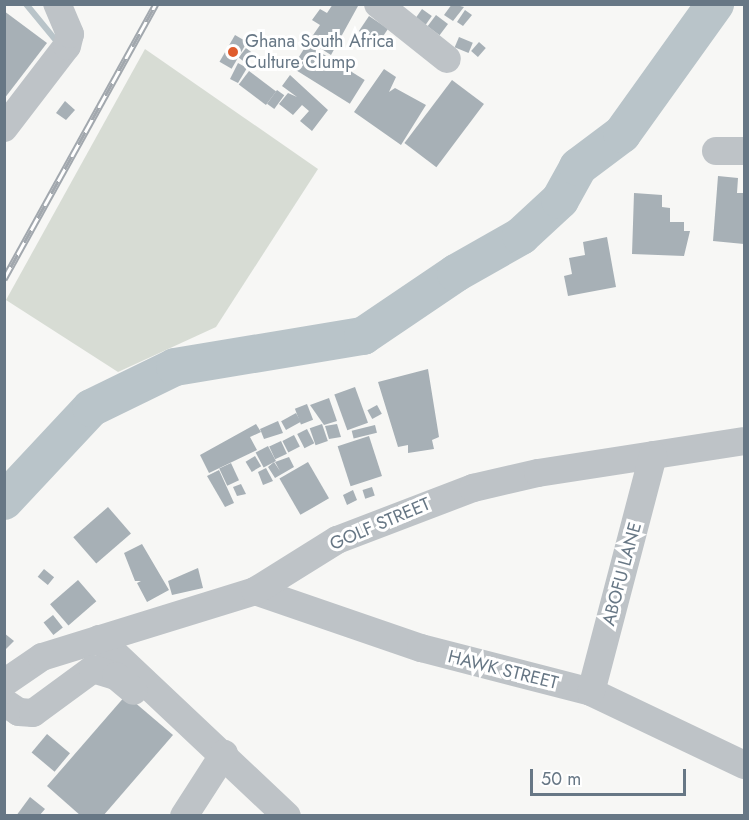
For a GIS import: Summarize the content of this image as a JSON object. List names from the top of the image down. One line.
{"streets":{"street":["GOLF STREET","ABOFU LANE","HAWK STREET"]},"crossings":[["GOLF STREET","ABOFU LANE"],["GOLF STREET","HAWK STREET"],["ABOFU LANE","HAWK STREET"]],"places":["Ghana South Africa Culture Clump"],"scale_bar":"50 m"}
